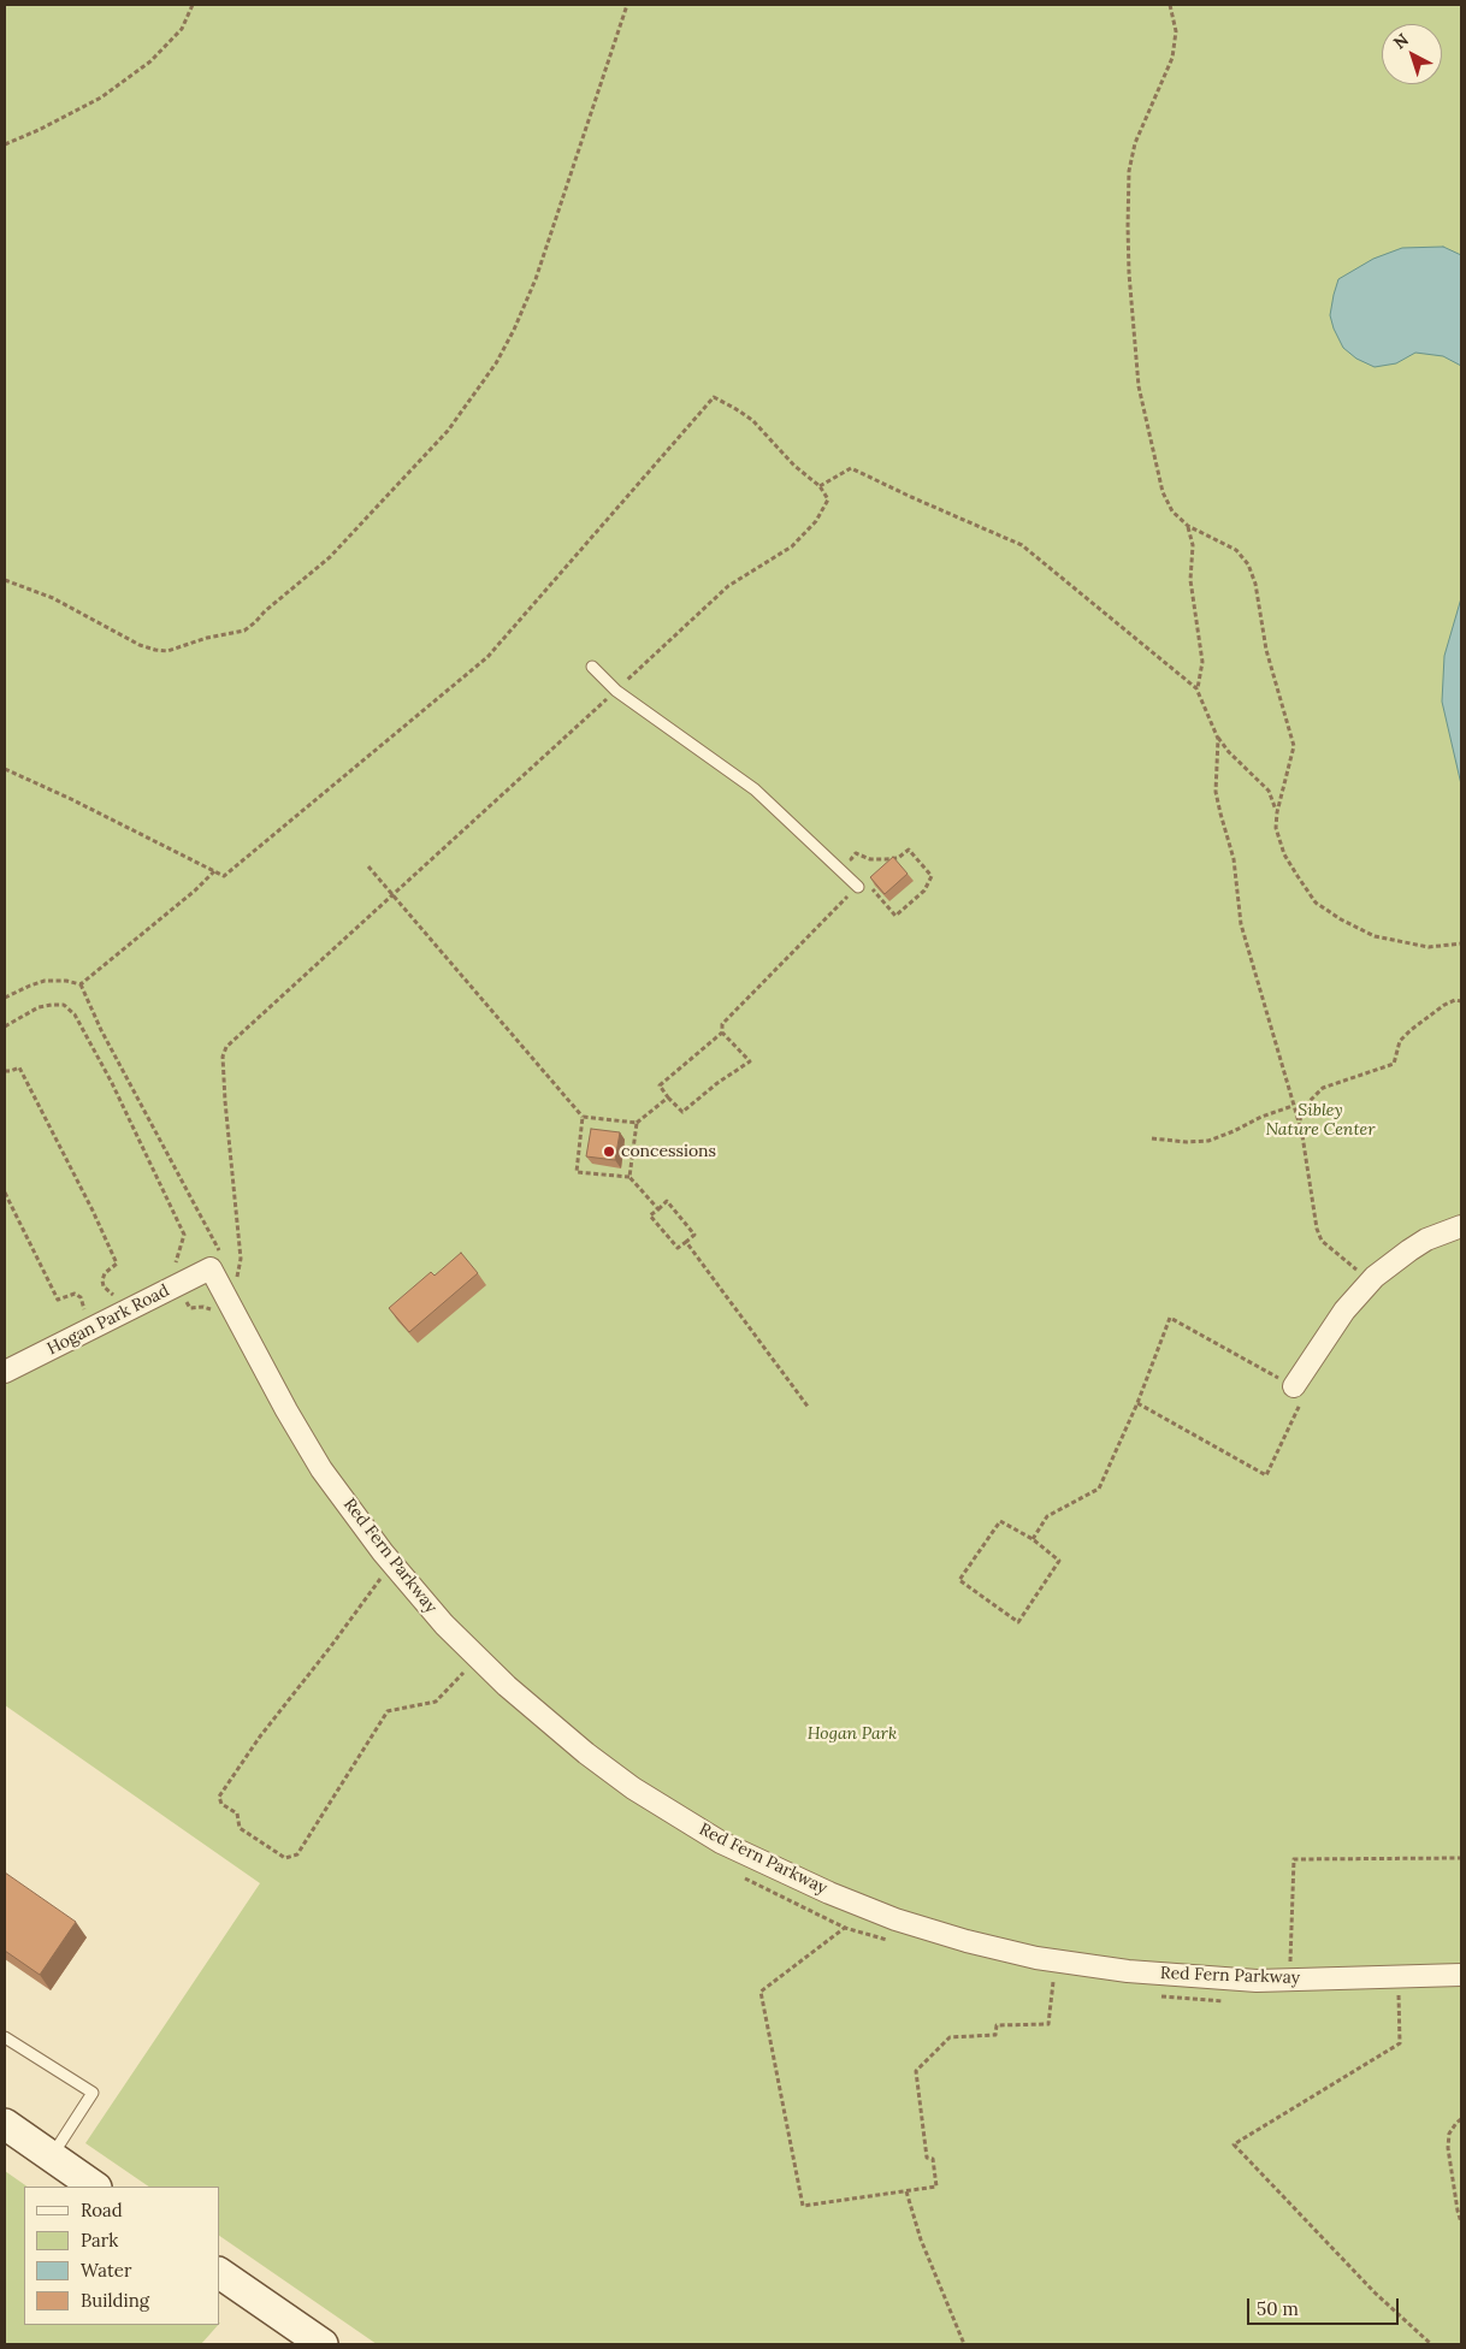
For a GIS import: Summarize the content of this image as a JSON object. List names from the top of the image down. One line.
{"streets":{"street":["Hogan Park Road","Red Fern Parkway"]},"crossings":[["Hogan Park Road","Red Fern Parkway"]],"parks":["Sibley Nature Center","Hogan Park"],"places":["concessions"],"legend":["Road","Park","Water","Building"],"scale_bar":"50 m","north":"top left"}
